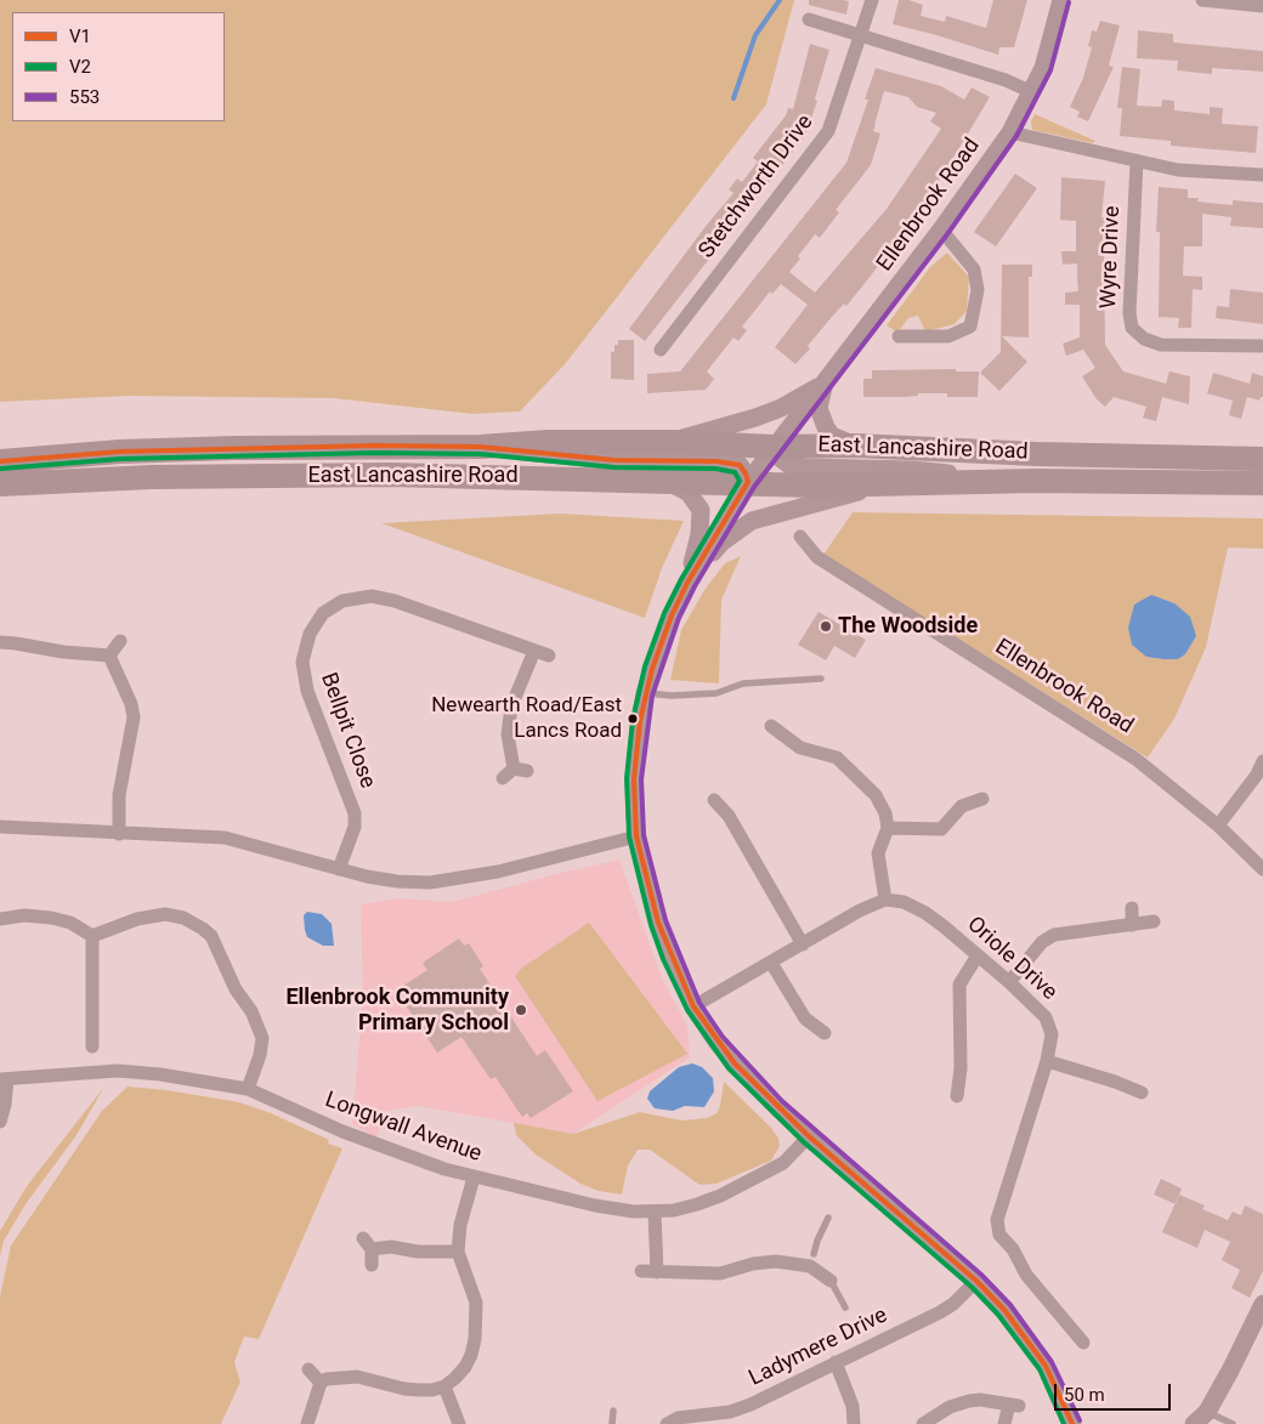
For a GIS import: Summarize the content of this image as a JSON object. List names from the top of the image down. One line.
{"streets":{"highway":["East Lancashire Road"],"main road":["Ellenbrook Road"],"street":["Stetchworth Drive","Wyre Drive","Bellpit Close","Oriole Drive","Longwall Avenue","Ladymere Drive"]},"crossings":[["Ellenbrook Road","East Lancashire Road"]],"places":["The Woodside","Newearth Road/East Lancs Road","Ellenbrook Community Primary School"],"lines":["transit line 553","transit line V1","transit line V2"],"legend":["V1","V2","553"],"scale_bar":"50 m"}
